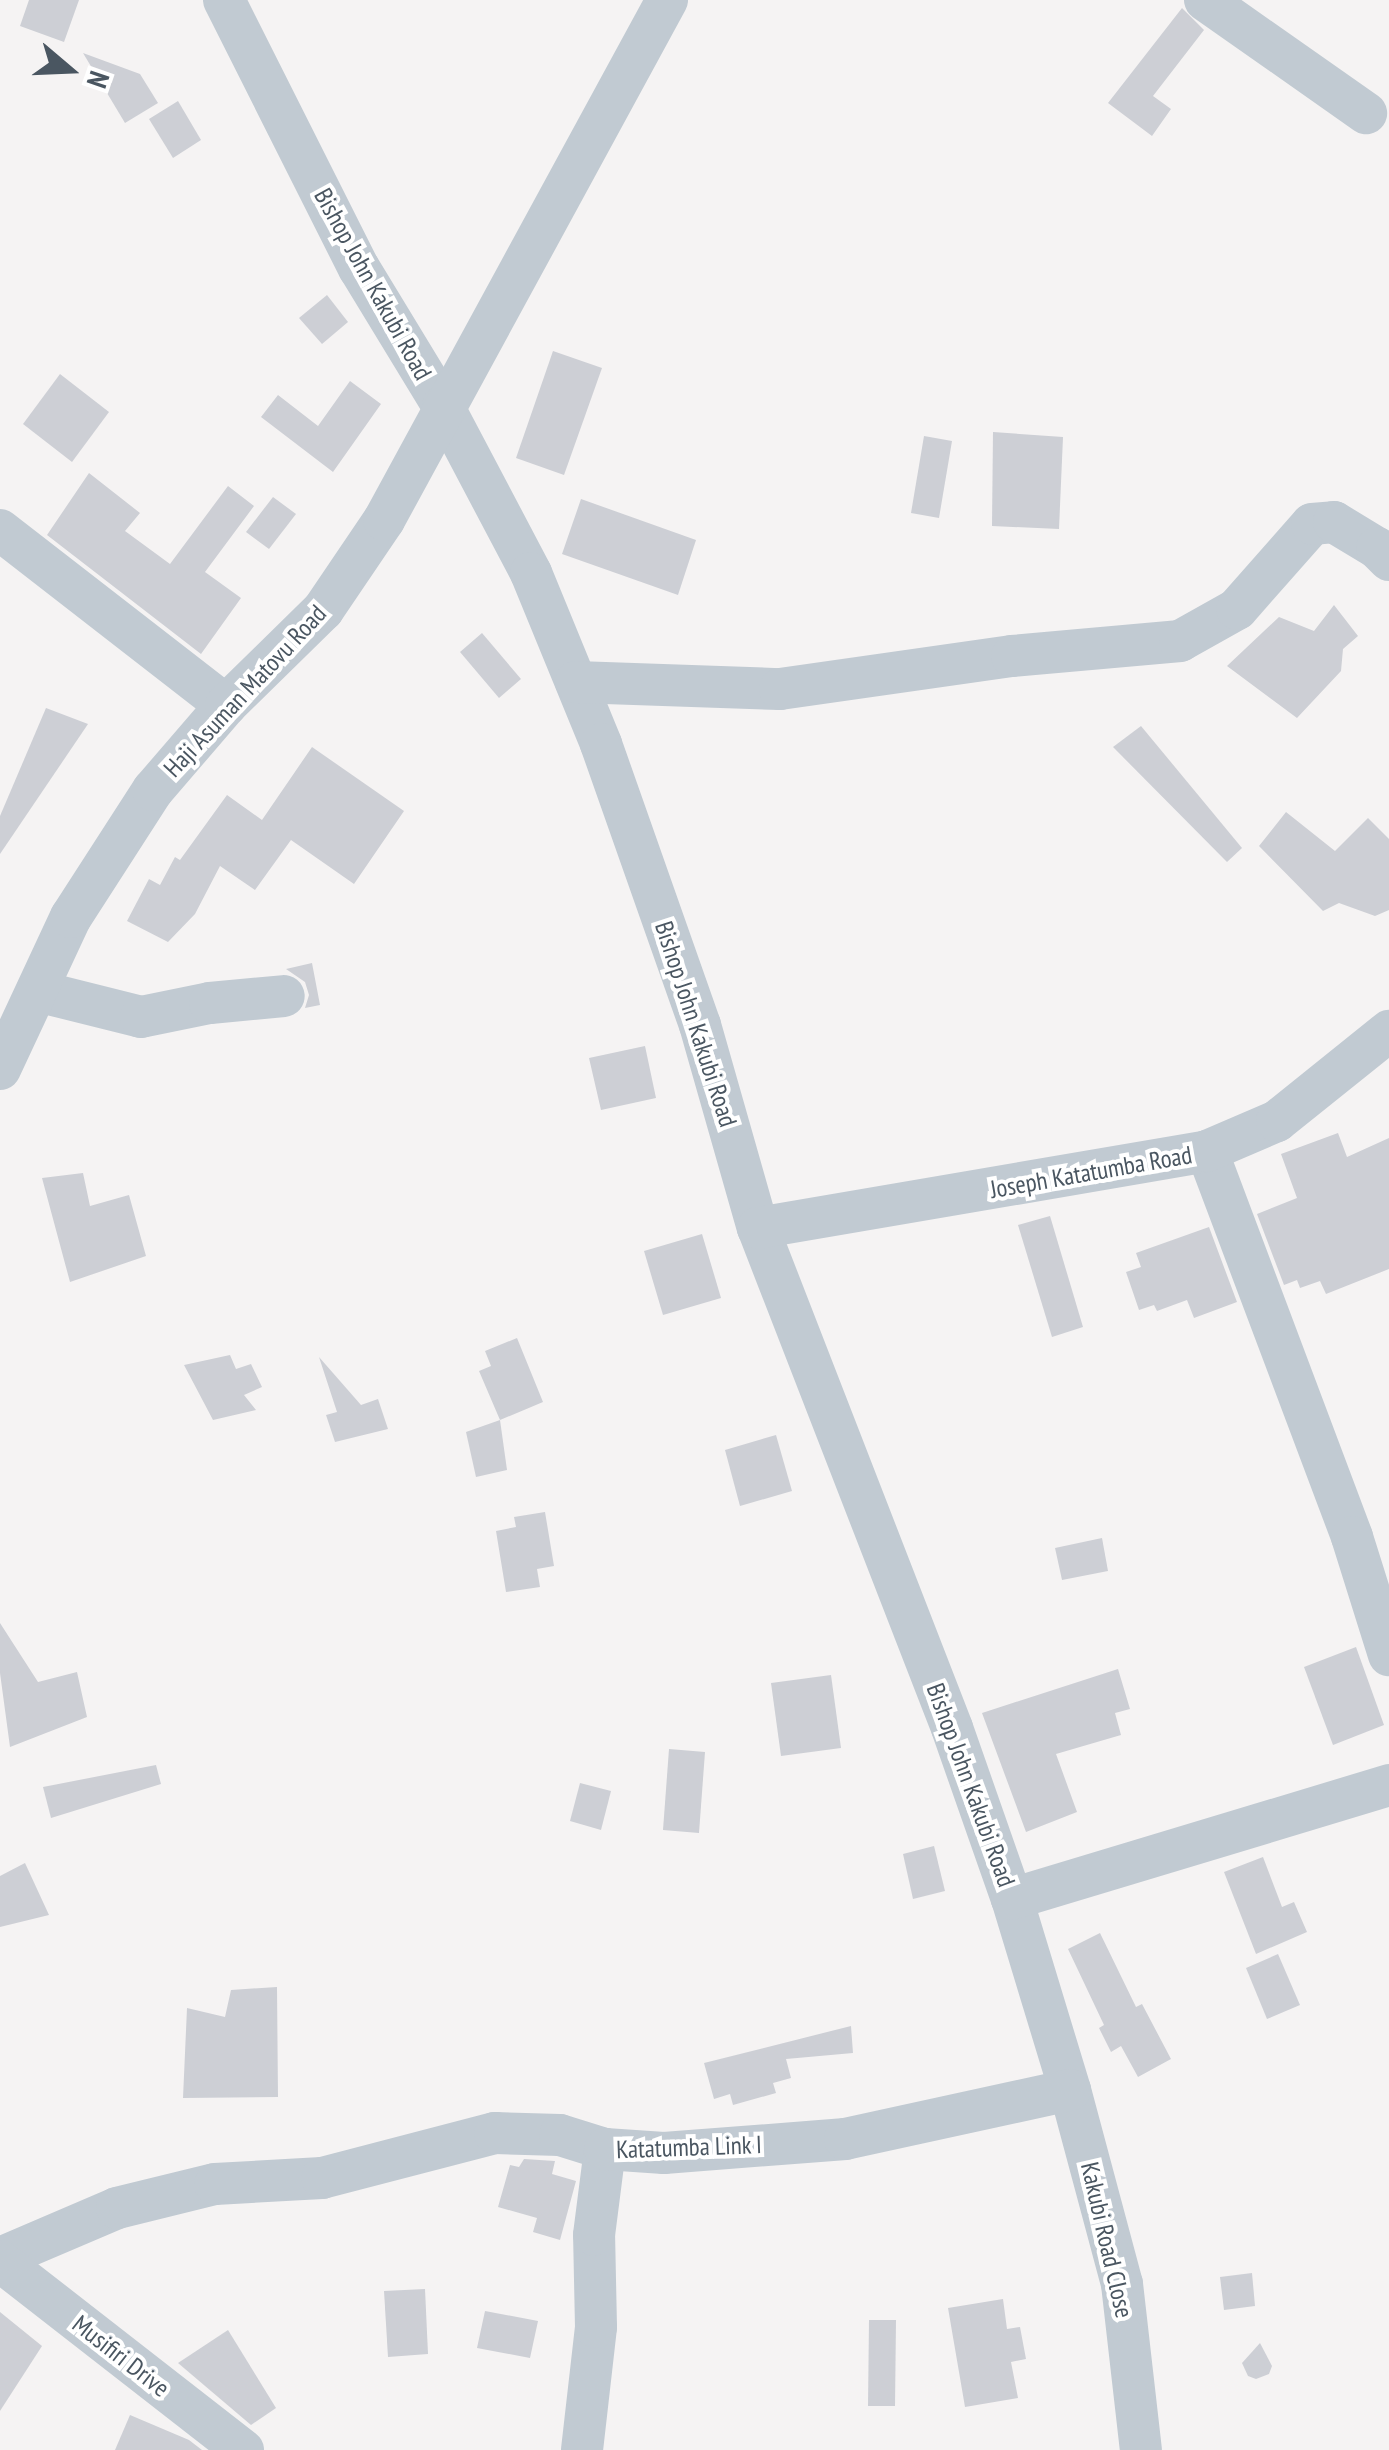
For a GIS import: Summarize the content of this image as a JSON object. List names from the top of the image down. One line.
{"streets":{"street":["Bishop John Kakubi Road","Haji Asuman Matovu Road","Joseph Katatumba Road","Katatumba Link I","Kakubi Road Close","Musifiri Drive"]},"crossings":[["Bishop John Kakubi Road","Haji Asuman Matovu Road"],["Bishop John Kakubi Road","Joseph Katatumba Road"],["Bishop John Kakubi Road","Katatumba Link I"],["Bishop John Kakubi Road","Kakubi Road Close"],["Katatumba Link I","Kakubi Road Close"]],"north":"right"}
